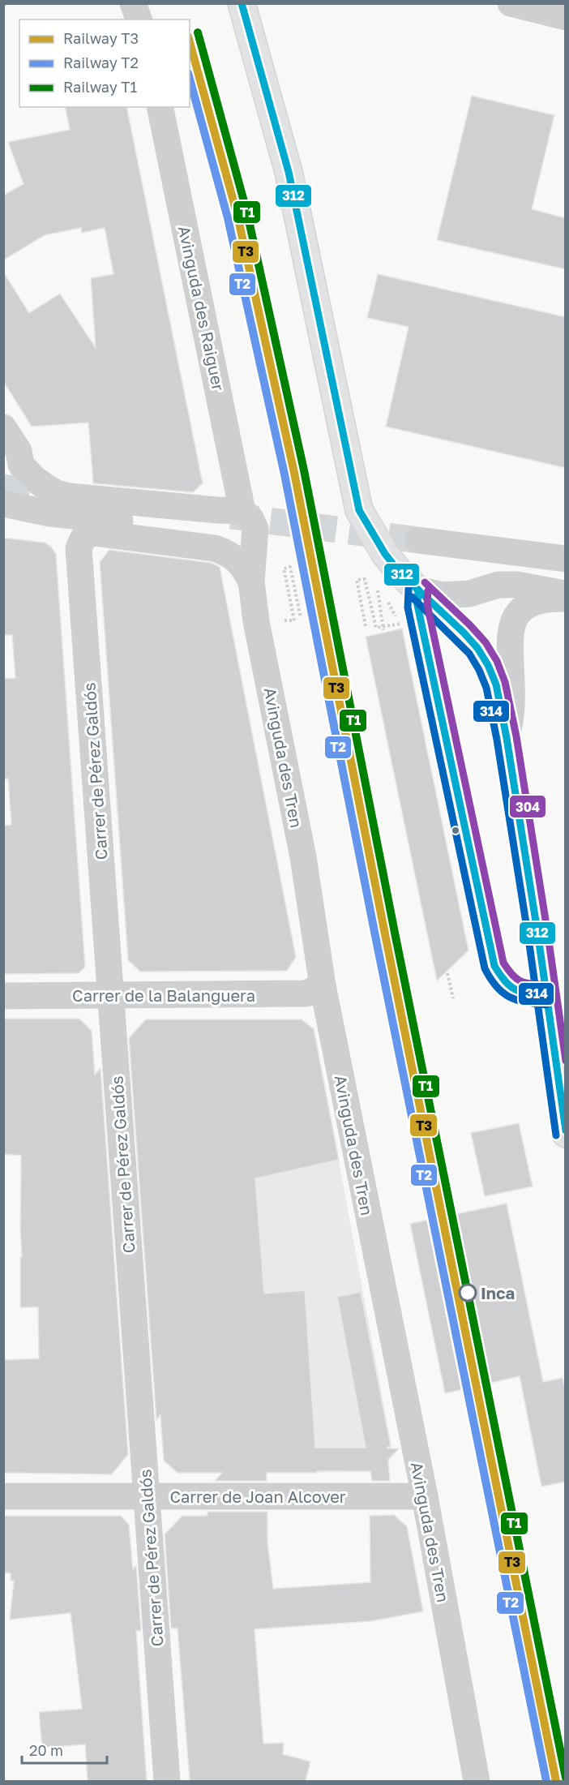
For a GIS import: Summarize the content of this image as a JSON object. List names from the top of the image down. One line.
{"streets":{"street":["Avinguda des Raiguer","Avinguda des Tren","Carrer de Pérez Galdós","Carrer de la Balanguera","Carrer de Joan Alcover"]},"crossings":[["Avinguda des Raiguer","Avinguda des Tren"],["Avinguda des Tren","Carrer de Pérez Galdós"],["Avinguda des Tren","Carrer de la Balanguera"],["Avinguda des Tren","Carrer de Joan Alcover"],["Carrer de Pérez Galdós","Carrer de la Balanguera"],["Carrer de Pérez Galdós","Carrer de Joan Alcover"]],"places":["Inca"],"lines":["transit line 312","rail line T1","rail line T3","rail line T2","transit line 304","transit line 314"],"legend":["Railway T3","Railway T2","Railway T1"],"scale_bar":"20 m"}
